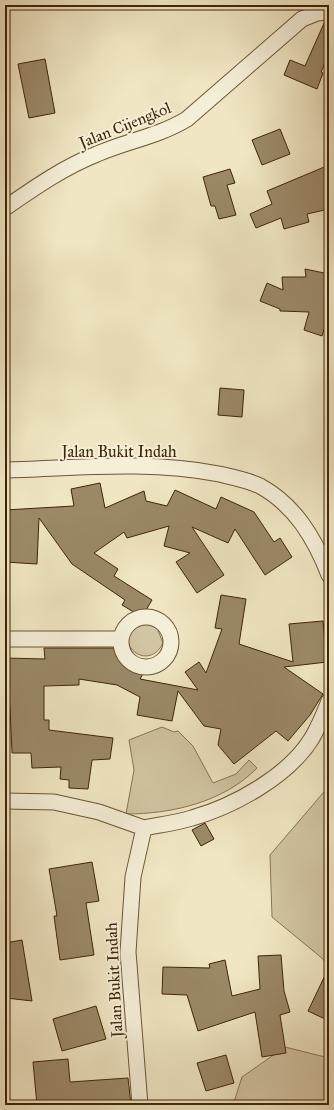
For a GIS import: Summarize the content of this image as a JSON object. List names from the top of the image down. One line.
{"streets":{"street":["Jalan Cijengkol","Jalan Bukit Indah"]}}
